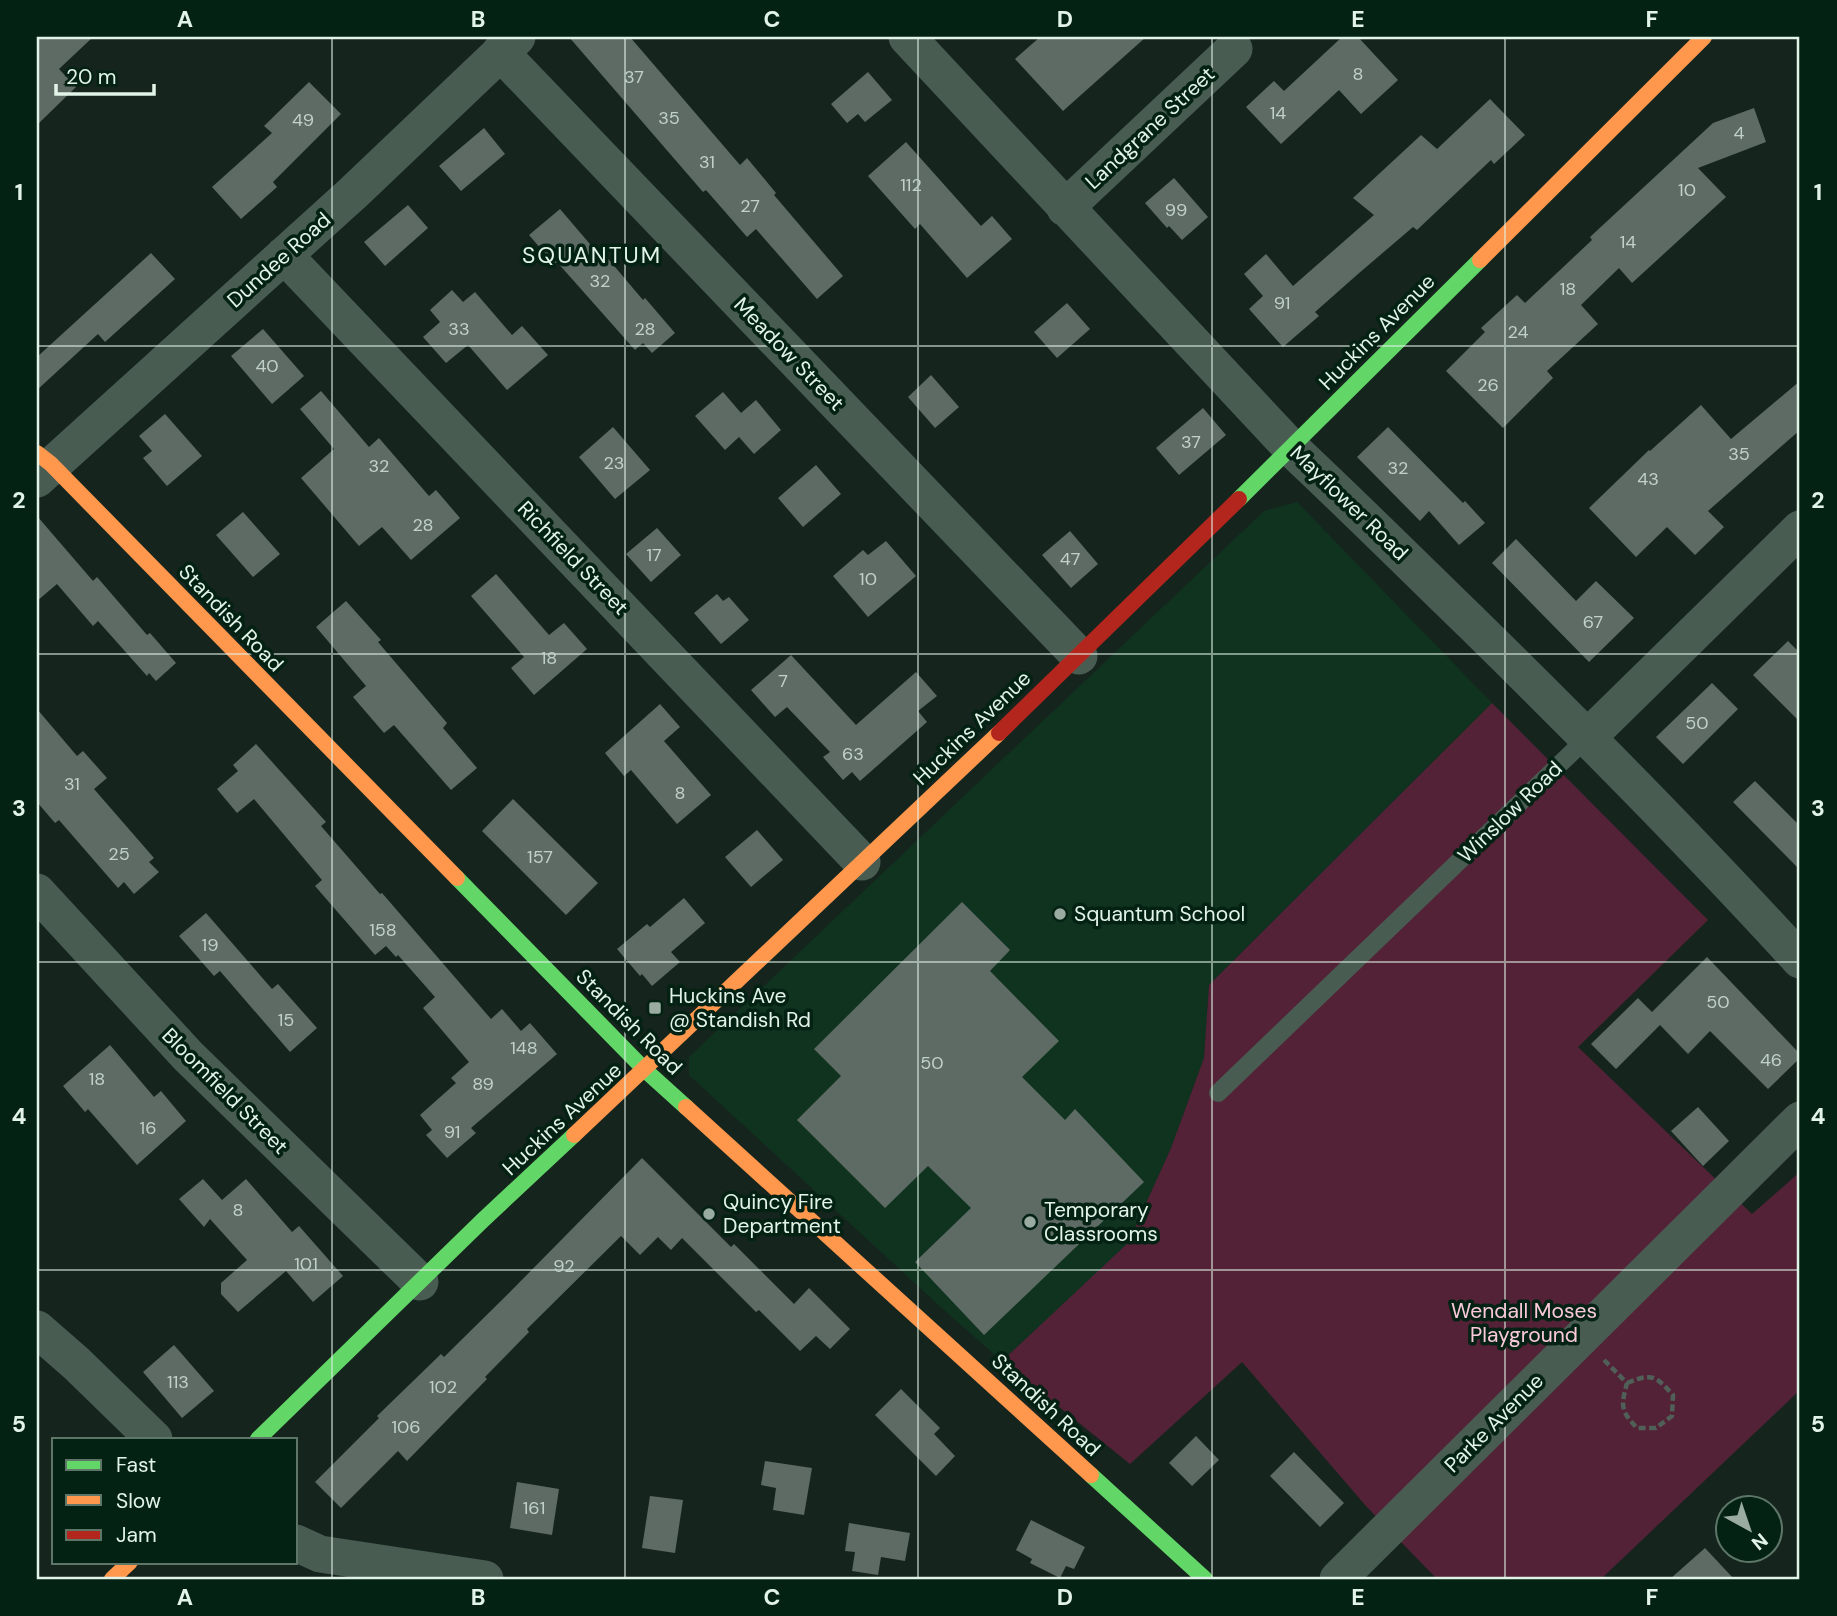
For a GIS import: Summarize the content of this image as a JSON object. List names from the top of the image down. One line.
{"streets":{"street":["Landgrane Street","Dundee Road","Huckins Avenue","Meadow Street","Mayflower Road","Richfield Street","Standish Road","Winslow Road","Bloomfield Street","Parke Avenue"]},"crossings":[["Landgrane Street","Mayflower Road"],["Dundee Road","Meadow Street"],["Dundee Road","Richfield Street"],["Dundee Road","Standish Road"],["Huckins Avenue","Meadow Street"],["Huckins Avenue","Mayflower Road"],["Huckins Avenue","Richfield Street"],["Huckins Avenue","Standish Road"],["Huckins Avenue","Bloomfield Street"],["Mayflower Road","Winslow Road"]],"districts":["SQUANTUM"],"parks":["Wendall Moses Playground"],"places":{"other":["Squantum School","Quincy Fire Department","Temporary Classrooms"],"transit":["Huckins Ave @ Standish Rd"]},"house_numbers":["8","37","14","35","49","4","31","112","10","27","99","14","32","18","91","33","28","24","40","26","37","35","23","32","32","43","28","17","47","10","67","18","7","50","63","31","8","25","157","158","19","50","15","148","46","50","18","89","16","91","8","101","92","113","102","106","161"],"legend":["Fast","Slow","Jam"],"scale_bar":"20 m","north":"bottom right","grid":{"columns":["A","B","C","D","E","F"],"rows":["1","2","3","4","5"]}}
